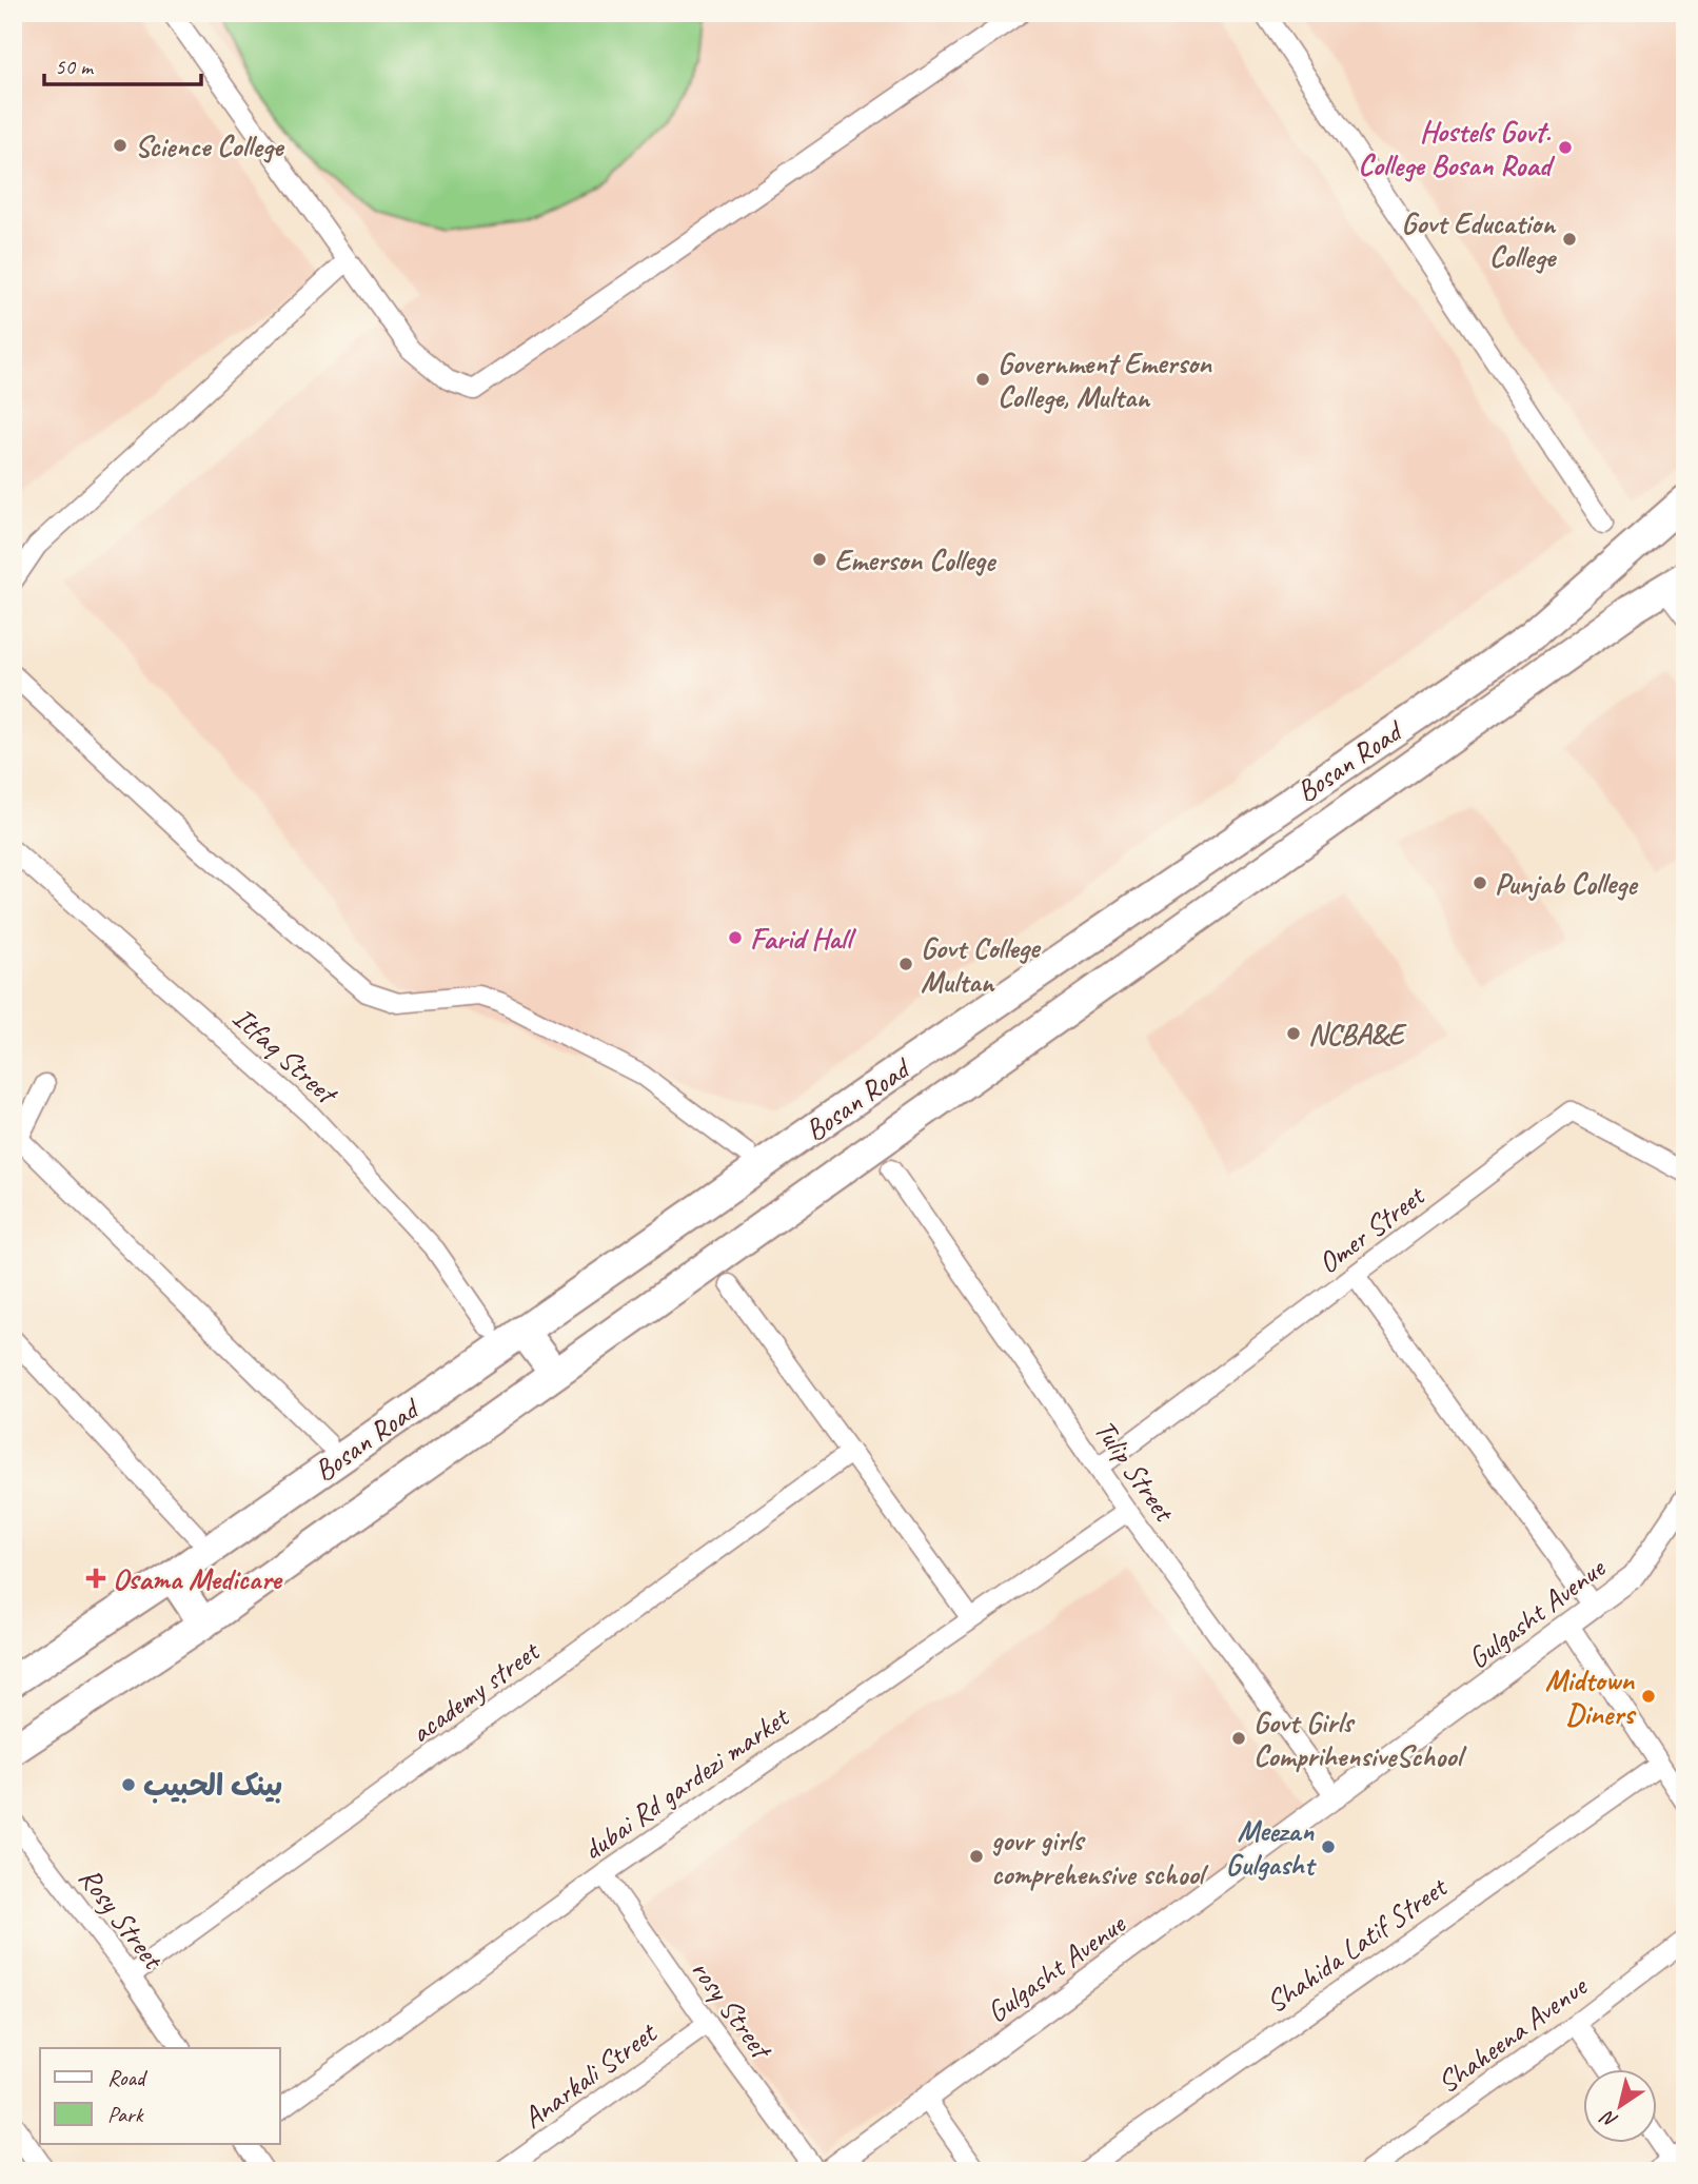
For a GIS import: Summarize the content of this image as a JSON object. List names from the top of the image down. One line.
{"streets":{"main road":["Bosan Road"],"street":["Itfaq Street","Omer Street","Tulip Street","Gulgasht Avenue","academy street","dubai Rd gardezi market","Rosy Street","Shahida Latif Street","rosy Street","Shaheena Avenue","Anarkali Street"]},"crossings":[["Omer Street","Tulip Street"],["Tulip Street","Gulgasht Avenue"],["Tulip Street","dubai Rd gardezi market"],["academy street","Rosy Street"],["dubai Rd gardezi market","rosy Street"],["rosy Street","Anarkali Street"]],"places":{"other":["Science College","Hostels Govt. College Bosan Road","Govt Education College","Government Emerson College, Multan","Emerson College","Punjab College","Farid Hall","Govt College Multan","NCBA&E","Midtown Diners","Govt Girls ComprihensiveSchool","بينک الحبيب","Meezan Gulgasht","govr girls comprehensive school"],"health":["Osama Medicare"]},"legend":["Road","Park"],"scale_bar":"50 m","north":"bottom left"}
